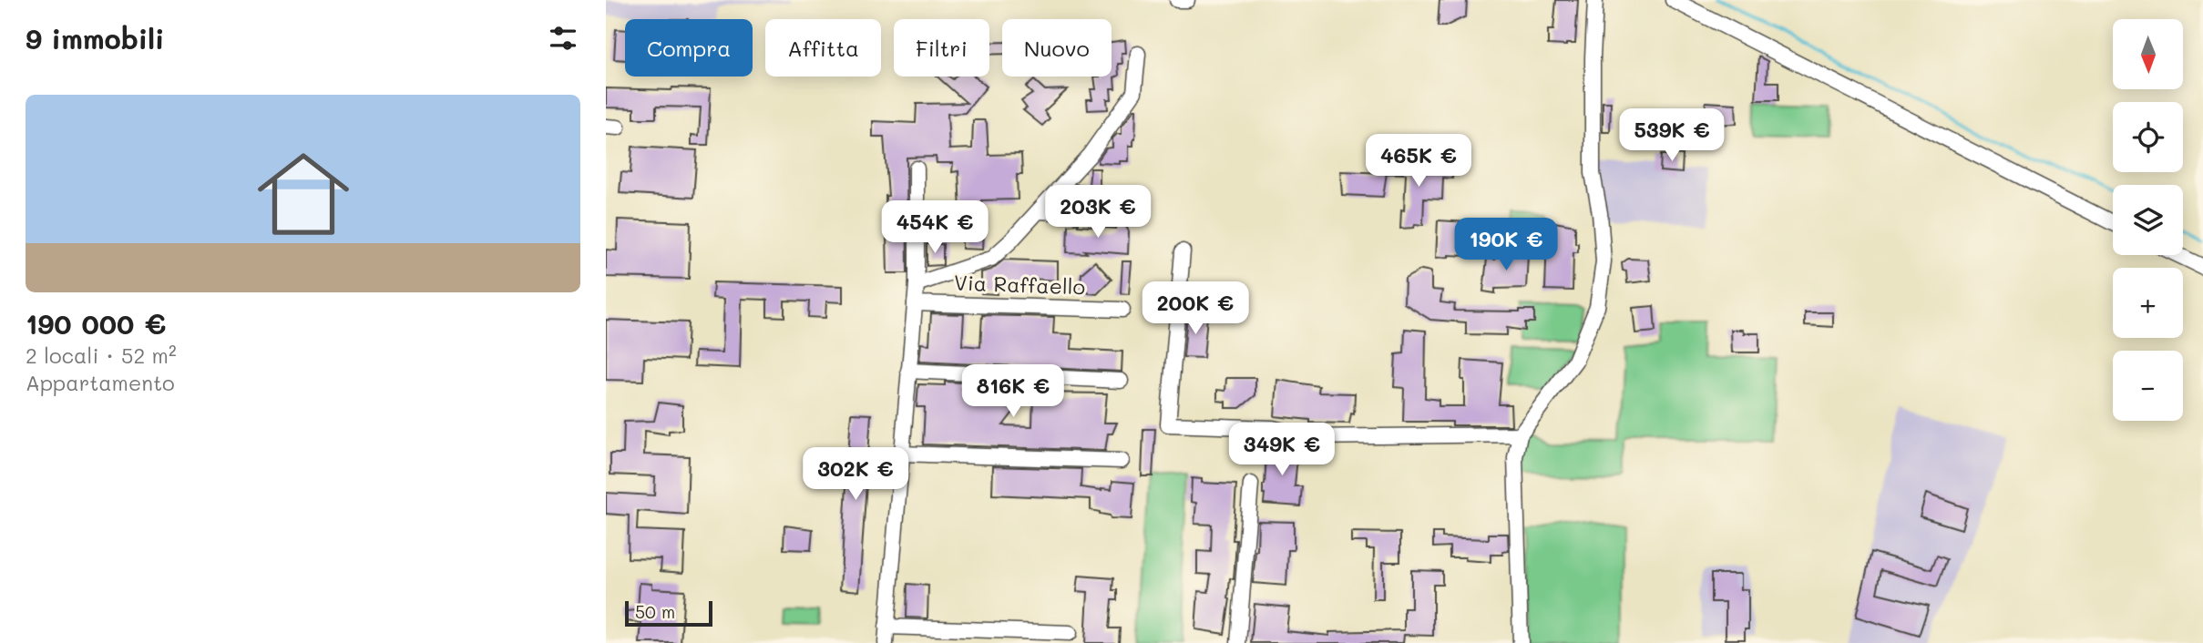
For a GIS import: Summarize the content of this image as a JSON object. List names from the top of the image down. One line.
{"streets":{"street":["Via Raffaello"]},"scale_bar":"50 m","north":"bottom","page":{"heading":"9 immobili","map_buttons":["+","−"],"chip":["Compra","Affitta","Filtri","Nuovo"],"list":[{"name":"190 000 €","note":"2 locali · 52 m² · Appartamento"}],"price":["539K €","465K €","203K €","454K €","190K €","200K €","816K €","349K €","302K €"],"scale":"50 m"}}
